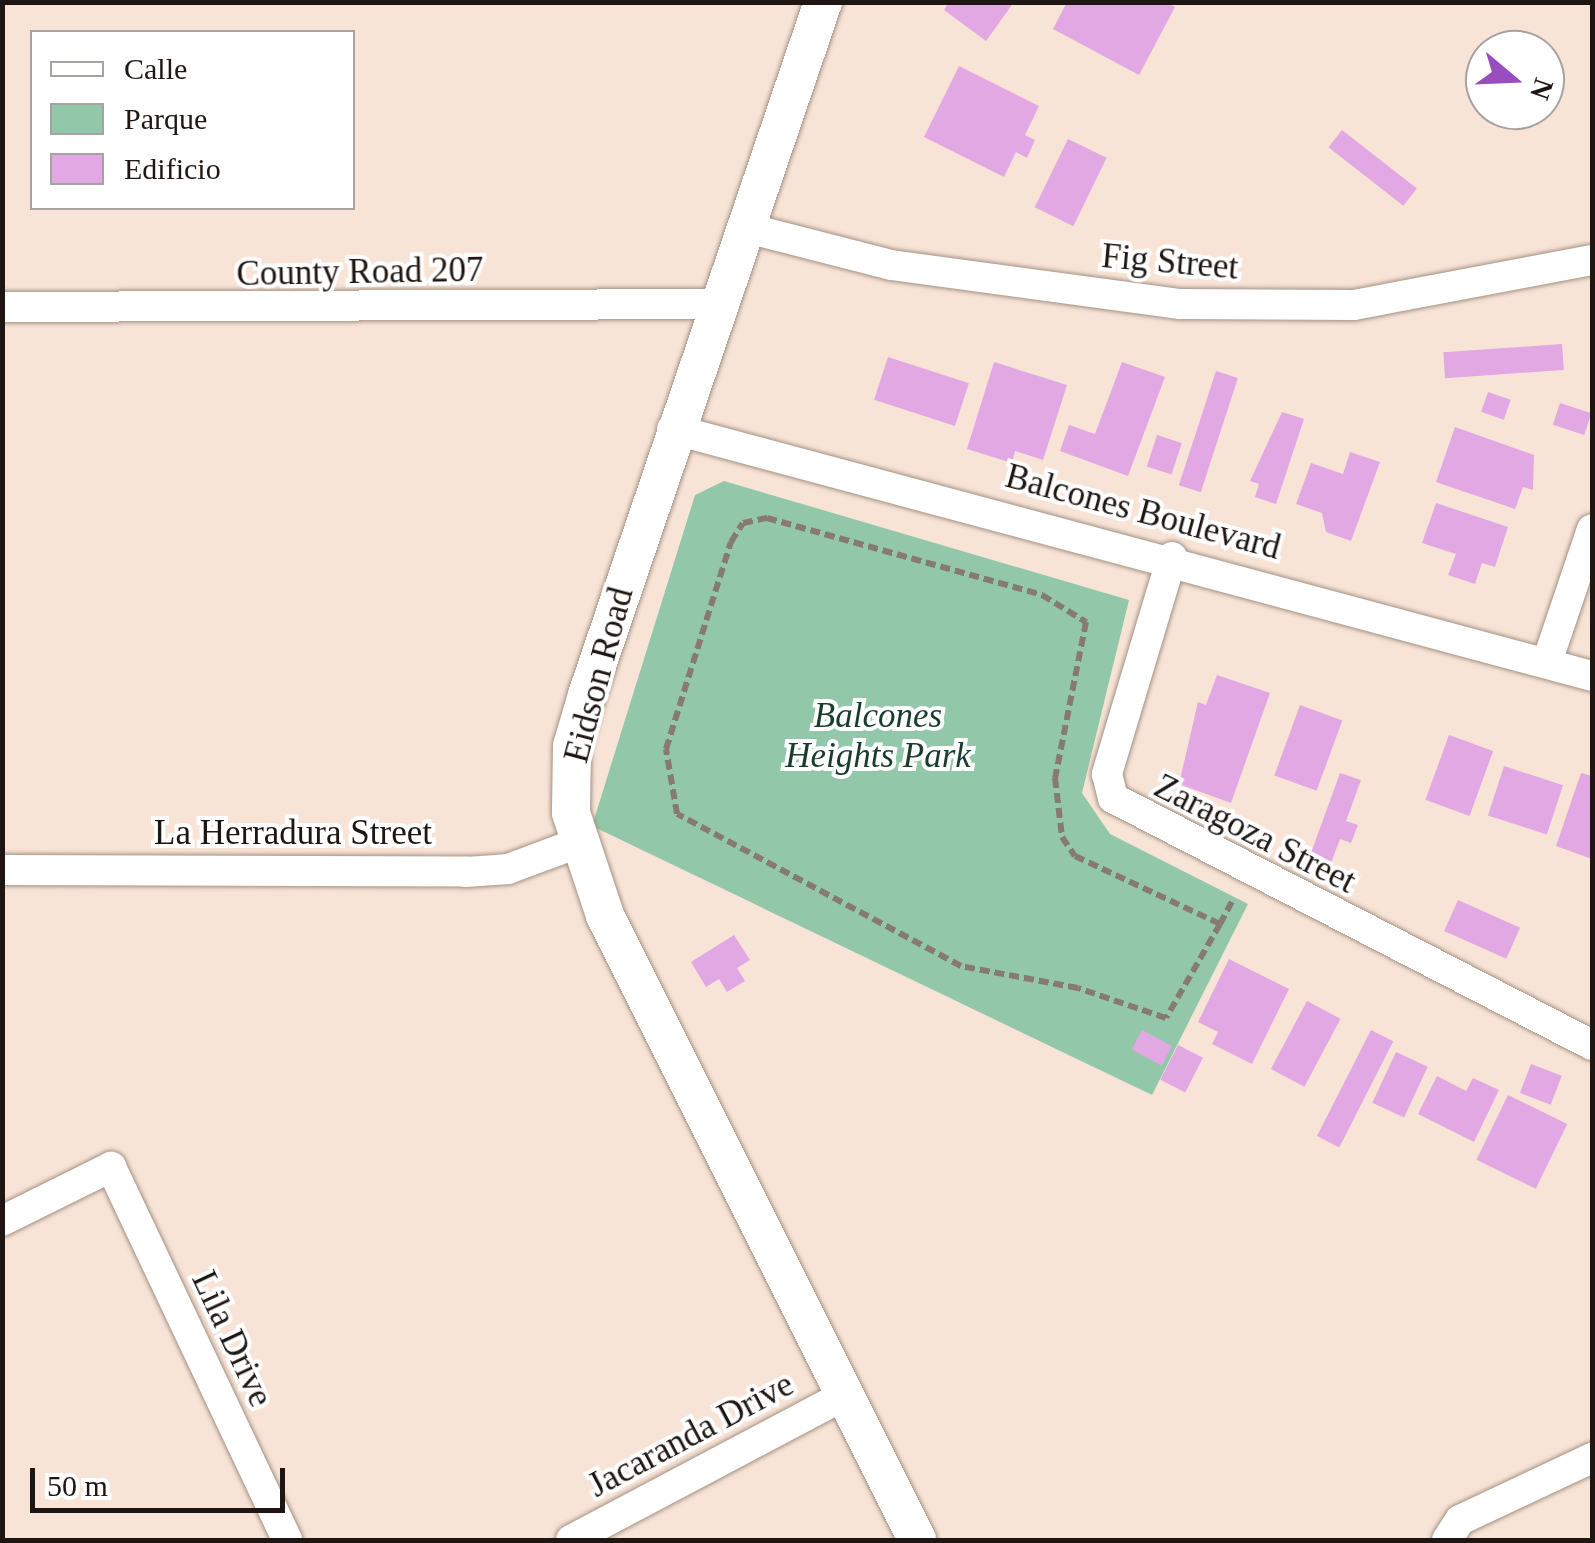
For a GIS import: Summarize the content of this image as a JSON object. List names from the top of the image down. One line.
{"streets":{"street":["Fig Street","County Road 207","Balcones Boulevard","Eidson Road","La Herradura Street","Zaragoza Street","Lila Drive","Jacaranda Drive"]},"crossings":[["Fig Street","Eidson Road"],["County Road 207","Eidson Road"],["Balcones Boulevard","Eidson Road"],["Balcones Boulevard","Zaragoza Street"],["Eidson Road","La Herradura Street"],["Eidson Road","Jacaranda Drive"]],"parks":["Balcones Heights Park"],"legend":["Calle","Parque","Edificio"],"scale_bar":"50 m","north":"right"}
